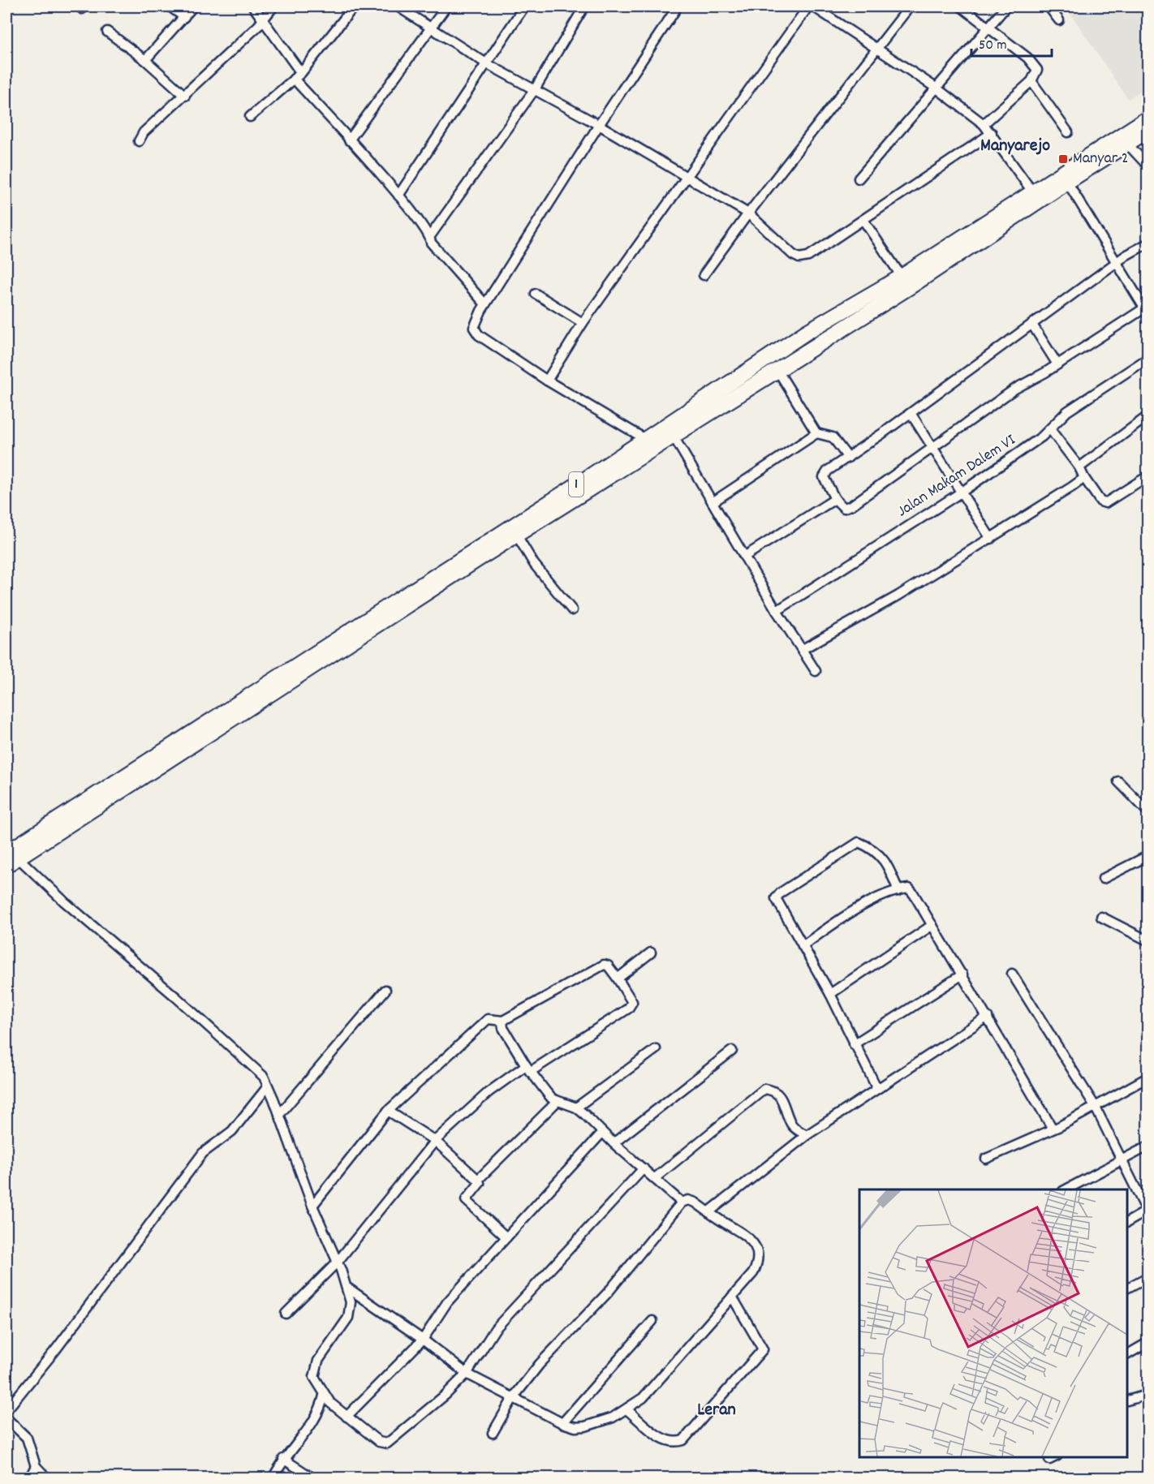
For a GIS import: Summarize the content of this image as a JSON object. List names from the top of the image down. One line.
{"streets":{"highway":["1"],"street":["Jalan Makam Dalem VI"]},"districts":["Manyarejo","Leran"],"places":{"transit":["Manyar 2"]},"scale_bar":"50 m"}
